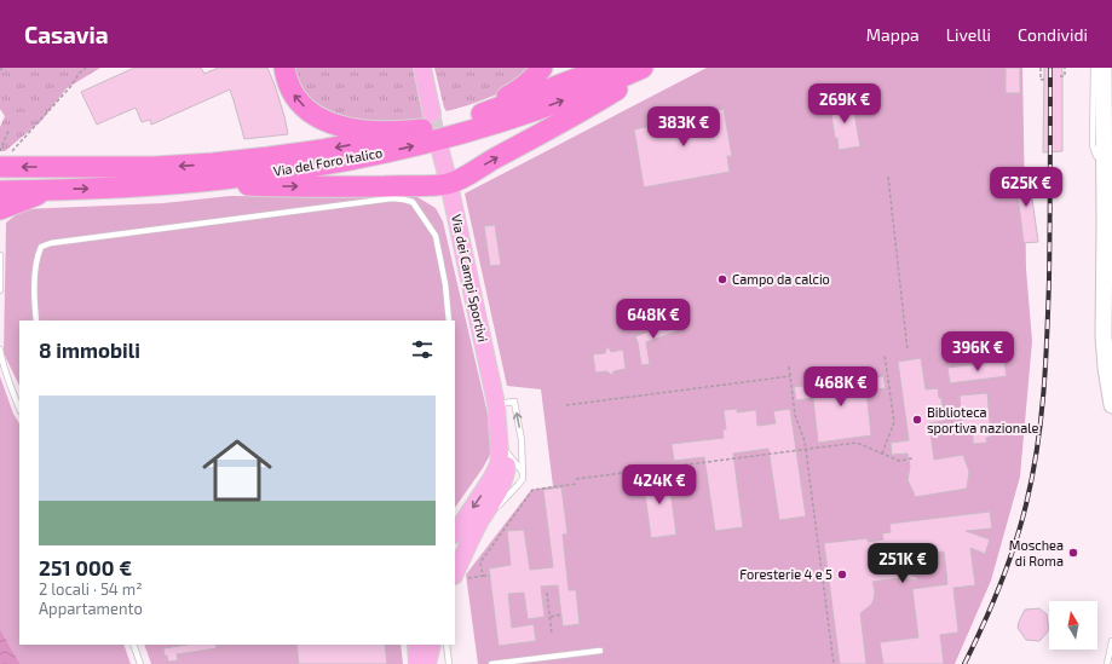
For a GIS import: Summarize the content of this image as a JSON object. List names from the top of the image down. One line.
{"streets":{"highway":["Via del Foro Italico"],"main road":["Via dei Campi Sportivi"]},"places":["Campo da calcio","Biblioteca sportiva nazionale","Moschea di Roma","Foresterie 4 e 5"],"north":"top","page":{"header":"Casavia","nav":["Mappa","Livelli","Condividi"],"price":["269K €","383K €","625K €","648K €","396K €","468K €","424K €","251K €"],"heading":"8 immobili","list":[{"name":"251 000 €","note":"2 locali · 54 m² · Appartamento"}]}}
